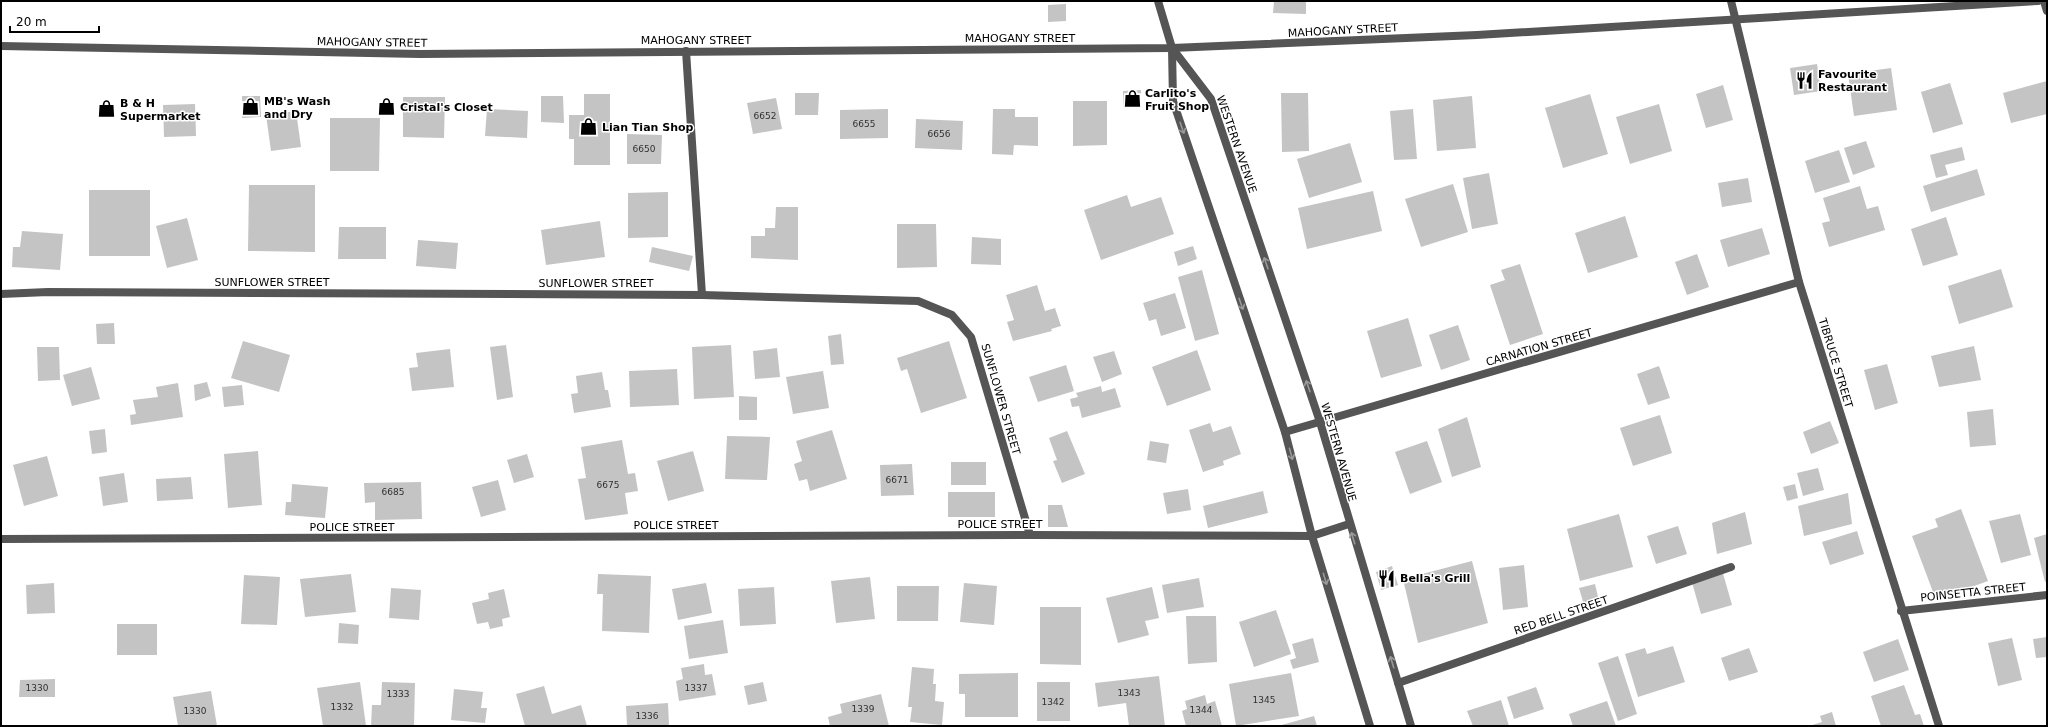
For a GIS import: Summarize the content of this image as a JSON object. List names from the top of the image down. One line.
{"streets":{"street":["MAHOGANY STREET","WESTERN AVENUE","SUNFLOWER STREET","CARNATION STREET","TIBRUCE STREET","POLICE STREET","POINSETTA STREET","RED BELL STREET"]},"crossings":[["MAHOGANY STREET","WESTERN AVENUE"],["MAHOGANY STREET","TIBRUCE STREET"],["WESTERN AVENUE","CARNATION STREET"],["WESTERN AVENUE","POLICE STREET"],["WESTERN AVENUE","RED BELL STREET"],["SUNFLOWER STREET","POLICE STREET"],["CARNATION STREET","TIBRUCE STREET"],["TIBRUCE STREET","POINSETTA STREET"]],"places":{"restaurant":["Favourite Restaurant","Bella's Grill"],"shop":["Carlito's Fruit Shop","MB's Wash and Dry","Cristal's Closet","B & H Supermarket","Lian Tian Shop"]},"house_numbers":["6652","6655","6656","6650","6671","6675","6685","1330","1337","1343","1333","1345","1342","1332","1339","1344","1330","1336"],"scale_bar":"20 m"}
